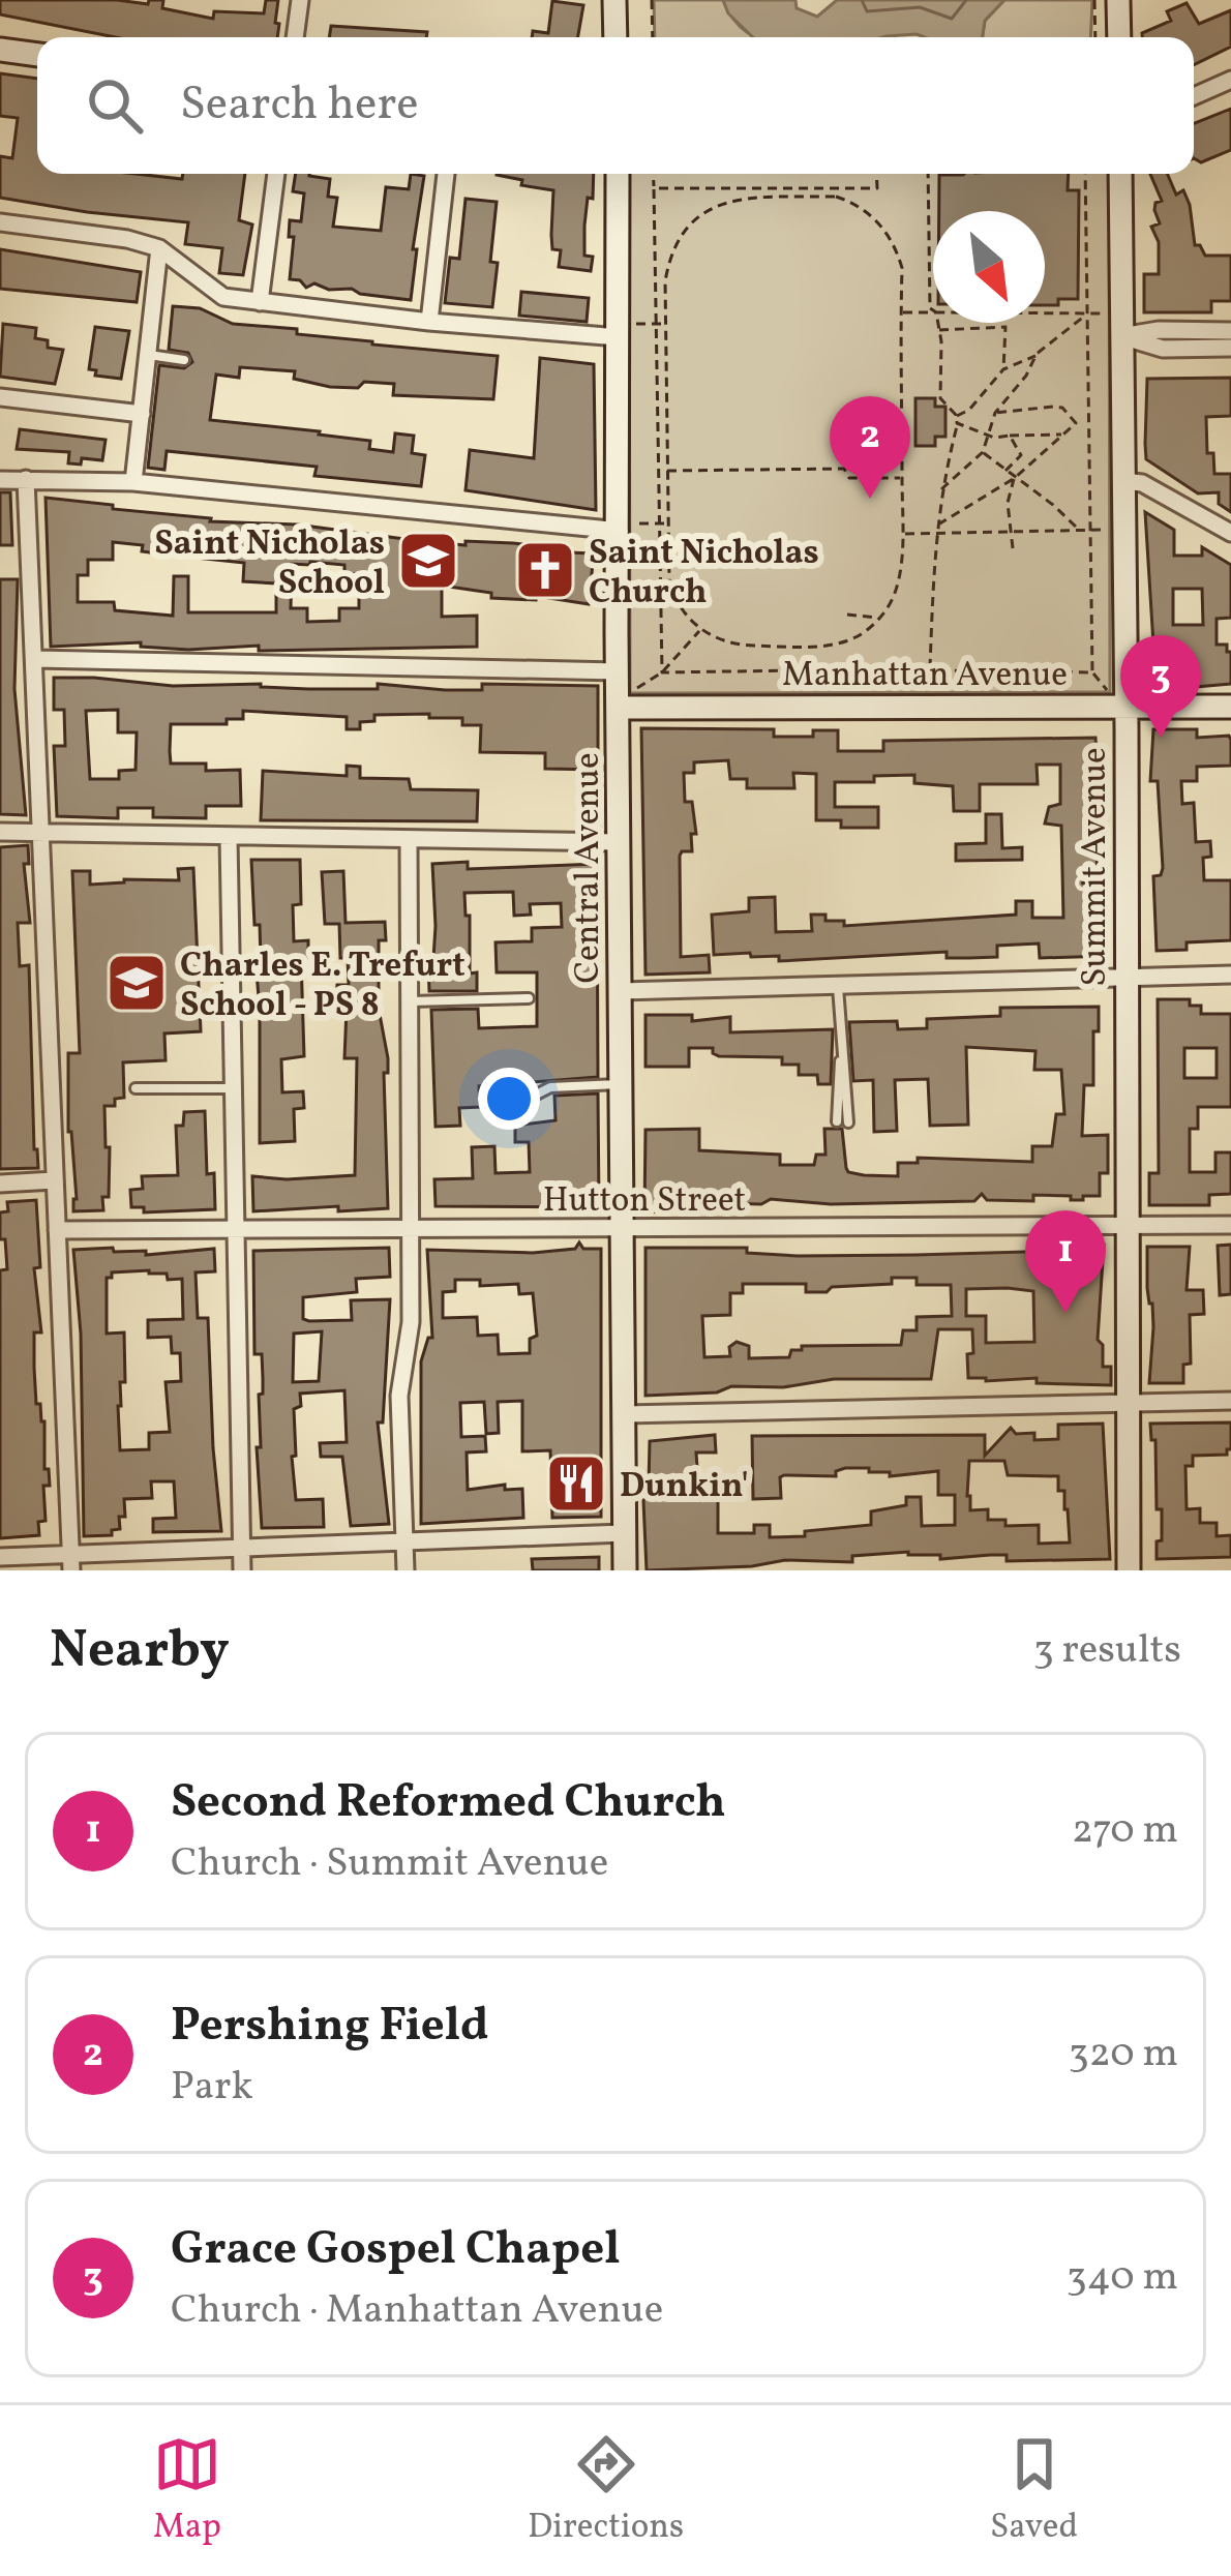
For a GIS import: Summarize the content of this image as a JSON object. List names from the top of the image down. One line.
{"streets":{"street":["Manhattan Avenue","Summit Avenue","Central Avenue","Hutton Street"]},"crossings":[["Manhattan Avenue","Summit Avenue"],["Manhattan Avenue","Central Avenue"],["Summit Avenue","Hutton Street"],["Central Avenue","Hutton Street"]],"places":{"school or university":["Saint Nicholas School","Charles E. Trefurt School - PS 8"],"church":["Saint Nicholas Church"],"restaurant":["Dunkin'"]},"north":"bottom right","page":{"search":"Search here","pins":["2","3","1"],"heading":["Nearby","3 results"],"list":[{"mark":"1","name":"Second Reformed Church","note":"Church · Summit Avenue","value":"270 m"},{"mark":"2","name":"Pershing Field","note":"Park","value":"320 m"},{"mark":"3","name":"Grace Gospel Chapel","note":"Church · Manhattan Avenue","value":"340 m"}],"nav":["Map","Directions","Saved"]}}
